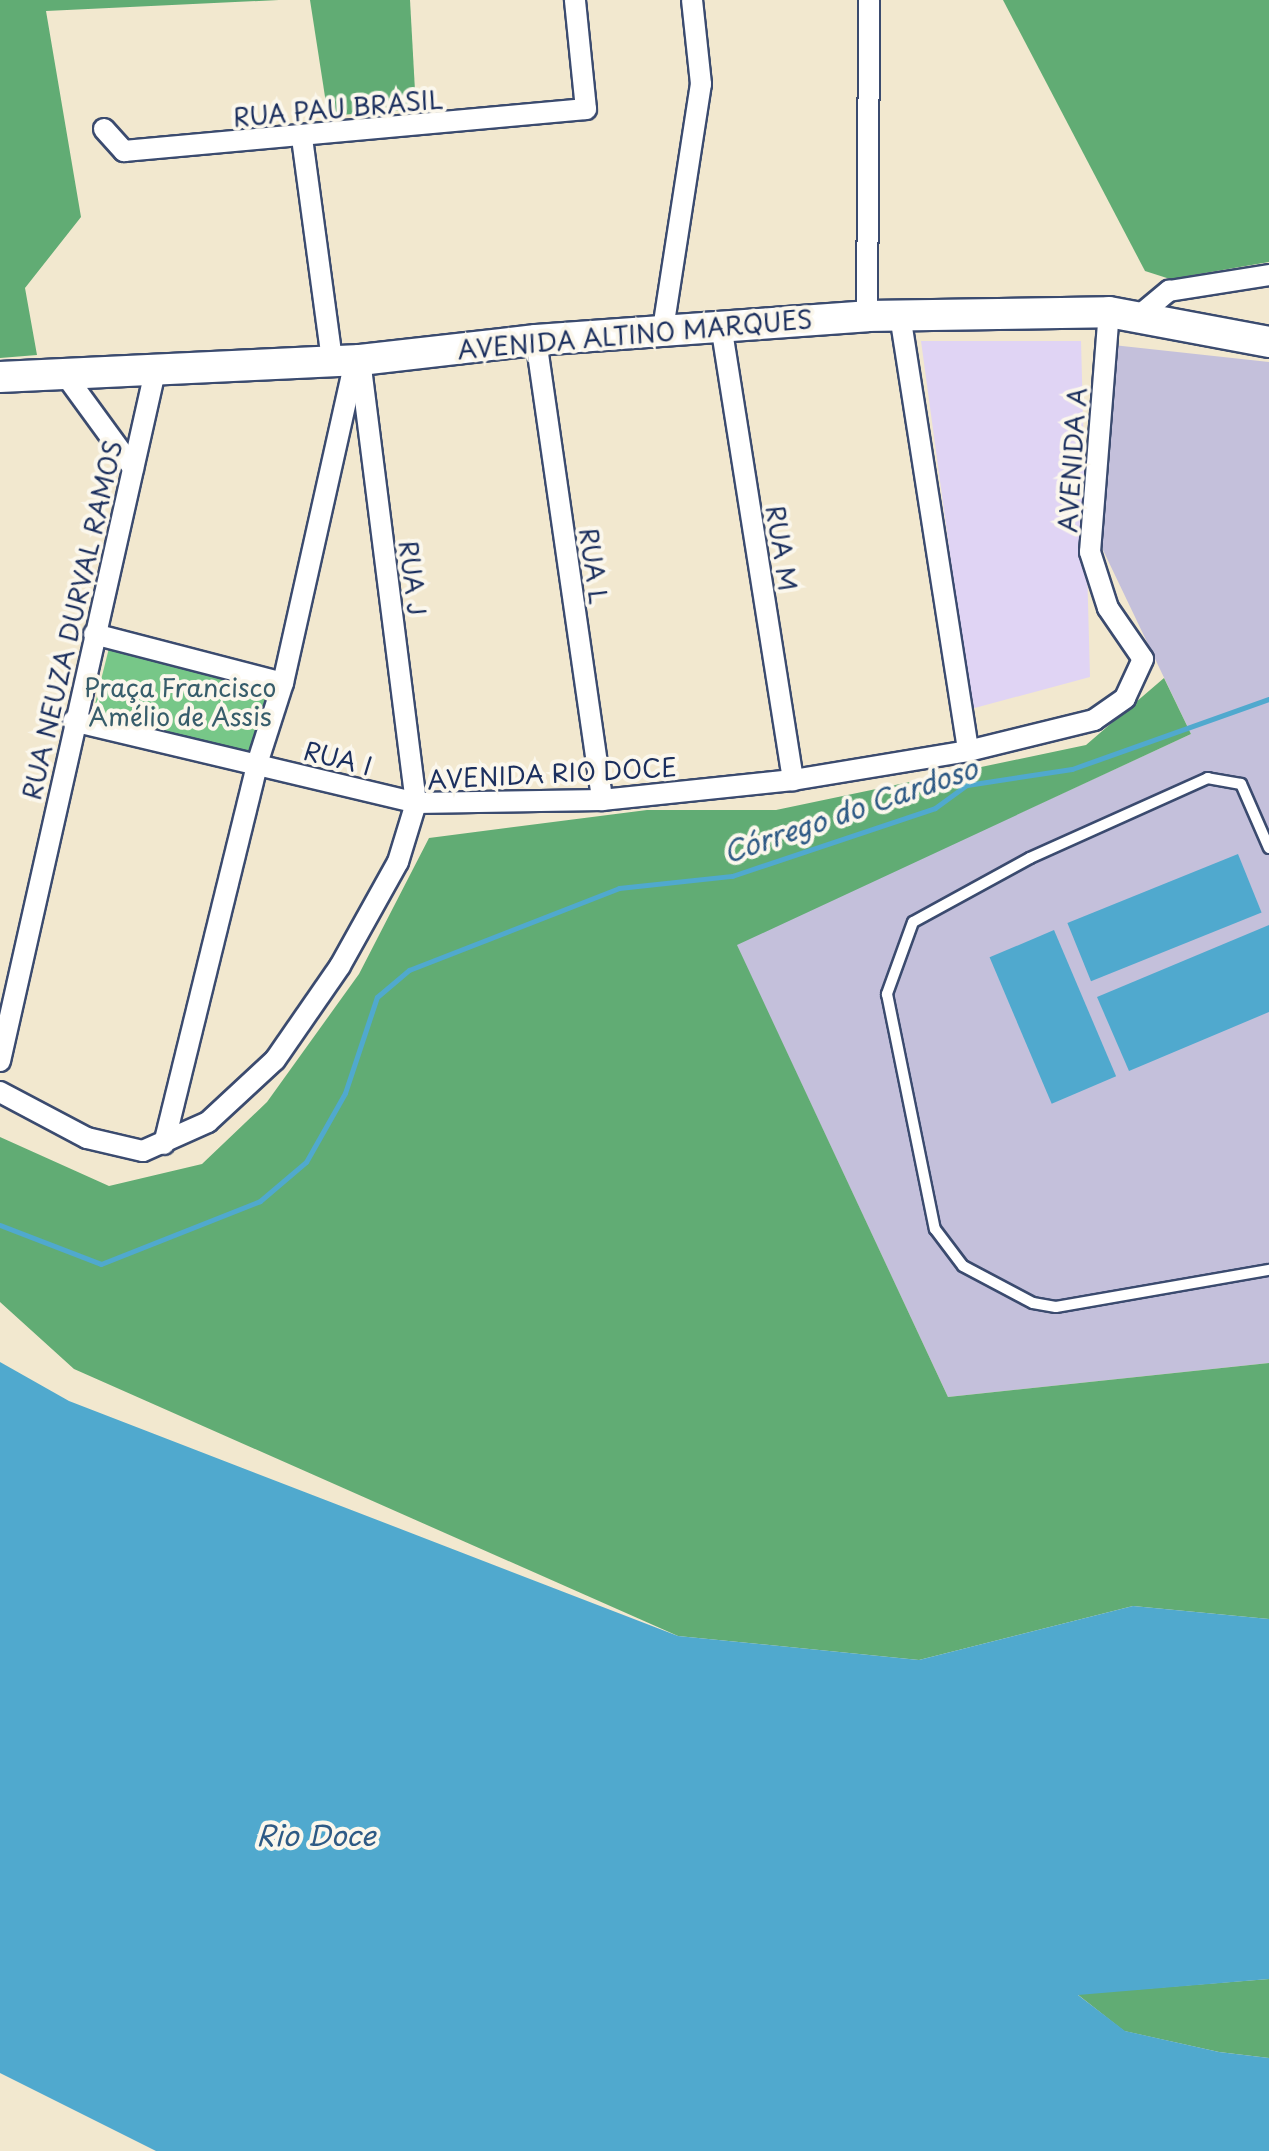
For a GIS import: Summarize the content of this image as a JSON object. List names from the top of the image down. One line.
{"streets":{"main road":["AVENIDA ALTINO MARQUES"],"street":["RUA PAU BRASIL","AVENIDA A","RUA M","RUA L","RUA J","RUA NEUZA DURVAL RAMOS","RUA I","AVENIDA RIO DOCE"]},"crossings":[["RUA PAU BRASIL","RUA J"],["AVENIDA ALTINO MARQUES","AVENIDA A"],["AVENIDA ALTINO MARQUES","RUA M"],["AVENIDA ALTINO MARQUES","RUA L"],["AVENIDA ALTINO MARQUES","RUA J"],["AVENIDA ALTINO MARQUES","RUA NEUZA DURVAL RAMOS"],["AVENIDA A","AVENIDA RIO DOCE"],["RUA M","AVENIDA RIO DOCE"],["RUA L","AVENIDA RIO DOCE"],["RUA J","RUA I"],["RUA J","AVENIDA RIO DOCE"],["RUA NEUZA DURVAL RAMOS","RUA I"],["RUA I","AVENIDA RIO DOCE"]],"water":["Córrego do Cardoso","Rio Doce"],"parks":["Praça Francisco Amélio de Assis"]}
